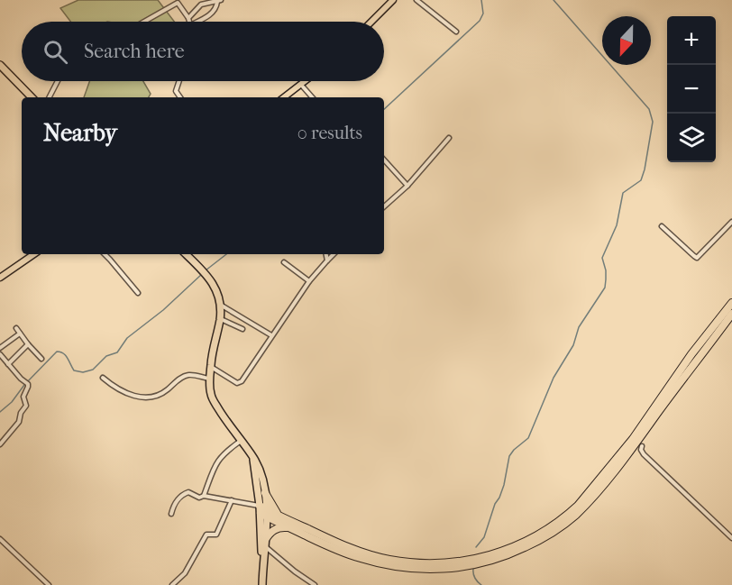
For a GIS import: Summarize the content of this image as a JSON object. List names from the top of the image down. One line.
{"north":"bottom","page":{"map_buttons":["+","−"],"search":"Search here","heading":["Nearby","0 results"]}}
